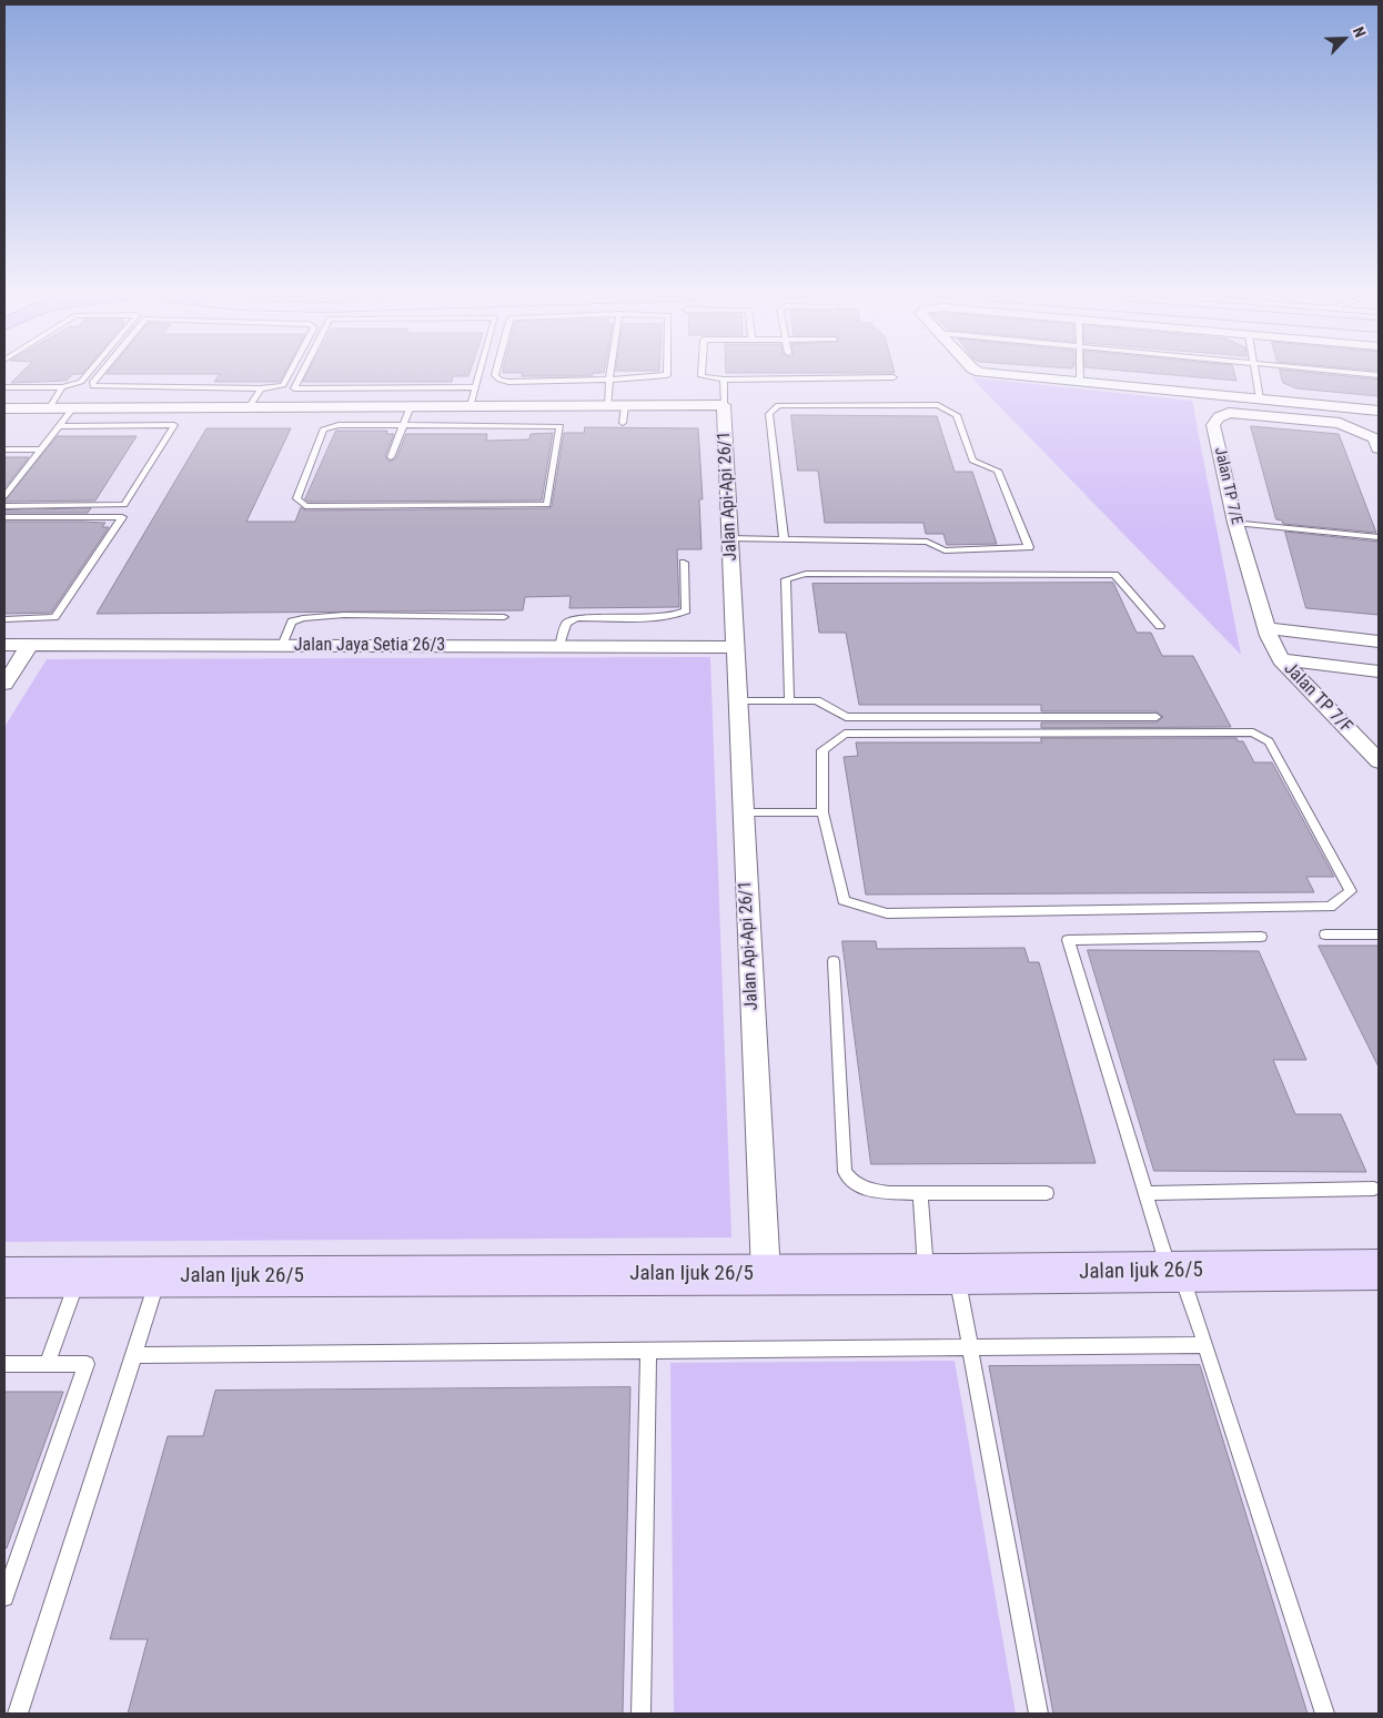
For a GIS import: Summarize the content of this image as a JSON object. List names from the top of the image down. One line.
{"streets":{"main road":["Jalan Ijuk 26/5"],"street":["Jalan TP 7/E","Jalan Api-Api 26/1","Jalan Jaya Setia 26/3","Jalan TP 7/F"]},"crossings":[["Jalan TP 7/E","Jalan TP 7/F"],["Jalan Api-Api 26/1","Jalan Jaya Setia 26/3"],["Jalan Api-Api 26/1","Jalan Ijuk 26/5"]],"north":"top right"}
